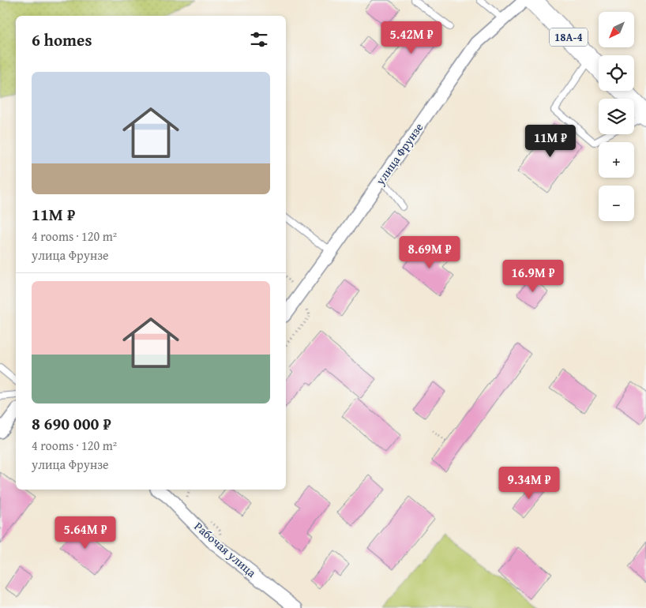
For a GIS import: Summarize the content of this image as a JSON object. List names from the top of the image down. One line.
{"streets":{"main road":["18А-4"],"street":["улица Фрунзе","Рабочая улица"]},"north":"bottom left","page":{"map_buttons":["+","−"],"heading":"6 homes","price":["5.42M ₽","11M ₽","8.69M ₽","16.9M ₽","9.34M ₽","5.64M ₽"],"list":[{"name":"11M ₽","note":"4 rooms · 120 m² · улица Фрунзе"},{"name":"8 690 000 ₽","note":"4 rooms · 120 m² · улица Фрунзе"}]}}
